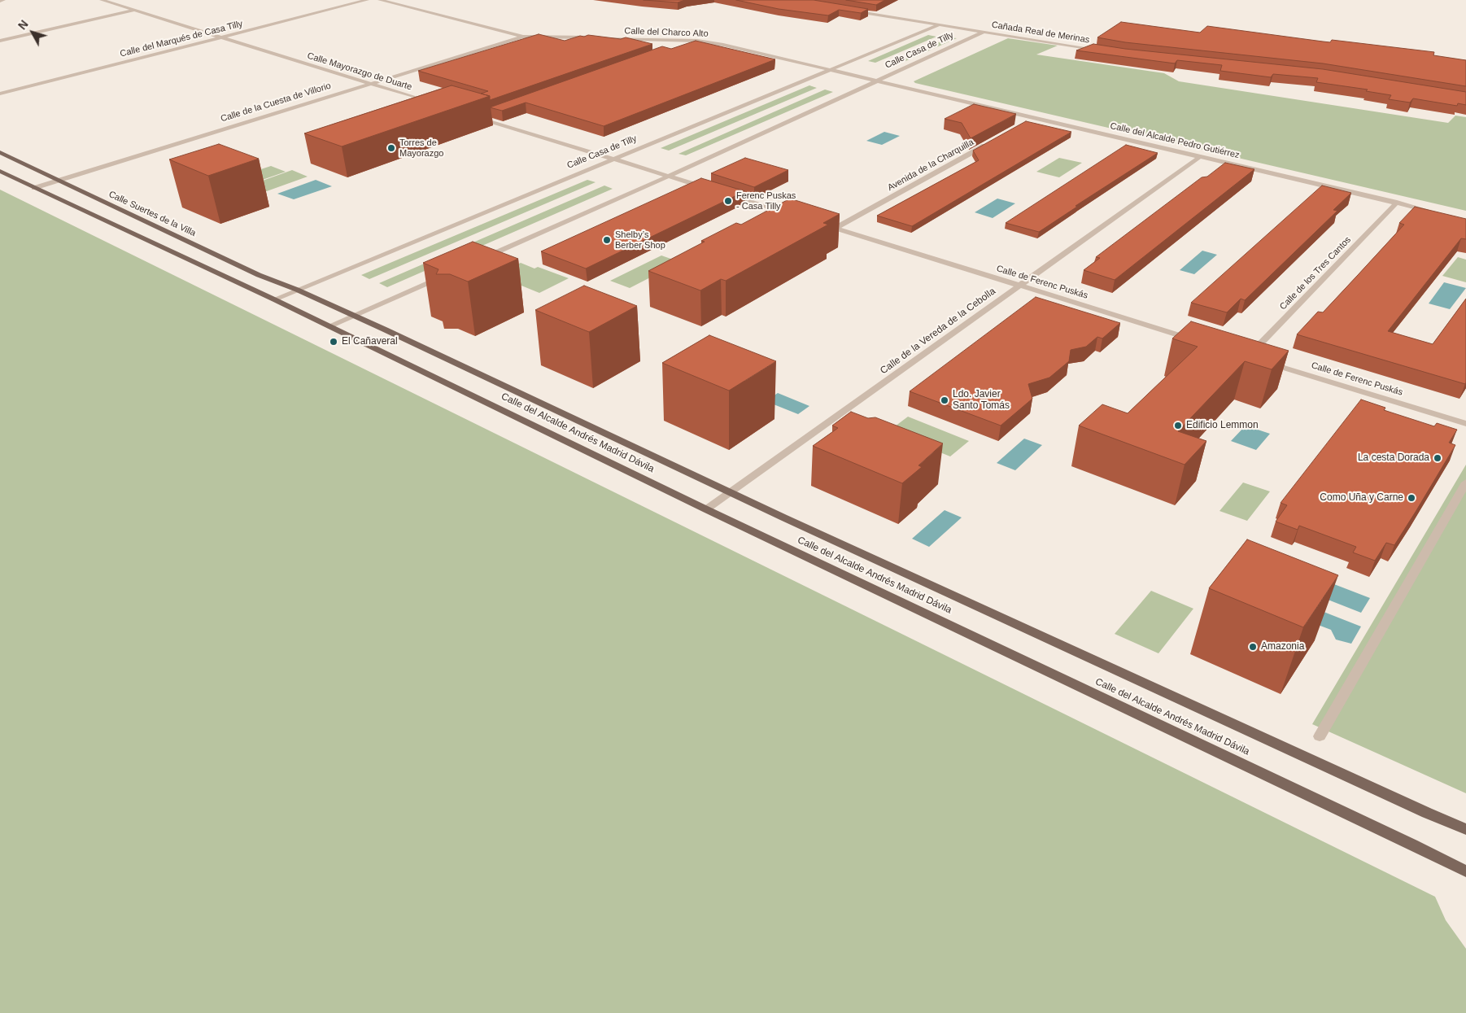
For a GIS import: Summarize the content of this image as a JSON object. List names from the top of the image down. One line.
{"streets":{"main road":["Calle Suertes de la Villa","Calle del Alcalde Andrés Madrid Dávila"],"street":["Calle del Charco Alto","Cañada Real de Merinas","Calle del Marqués de Casa Tilly","Calle Casa de Tilly","Calle Mayorazgo de Duarte","Calle de la Cuesta de Villorio","Calle del Alcalde Pedro Gutiérrez","Avenida de la Charquilla","Calle de los Tres Cantos","Calle de Ferenc Puskás","Calle de la Vereda de la Cebolla"]},"crossings":[["Calle del Charco Alto","Calle Casa de Tilly"],["Calle del Charco Alto","Calle de la Cuesta de Villorio"],["Calle del Charco Alto","Calle del Alcalde Pedro Gutiérrez"],["Cañada Real de Merinas","Calle Casa de Tilly"],["Calle del Marqués de Casa Tilly","Calle Mayorazgo de Duarte"],["Calle Casa de Tilly","Calle del Alcalde Pedro Gutiérrez"],["Calle Casa de Tilly","Calle Suertes de la Villa"],["Calle Casa de Tilly","Calle del Alcalde Andrés Madrid Dávila"],["Calle Mayorazgo de Duarte","Calle de la Cuesta de Villorio"],["Calle de la Cuesta de Villorio","Calle Suertes de la Villa"],["Calle del Alcalde Pedro Gutiérrez","Calle de los Tres Cantos"],["Calle del Alcalde Pedro Gutiérrez","Calle de la Vereda de la Cebolla"],["Avenida de la Charquilla","Calle de Ferenc Puskás"],["Calle Suertes de la Villa","Calle del Alcalde Andrés Madrid Dávila"],["Calle de los Tres Cantos","Calle de Ferenc Puskás"],["Calle de Ferenc Puskás","Calle de la Vereda de la Cebolla"],["Calle de la Vereda de la Cebolla","Calle del Alcalde Andrés Madrid Dávila"]],"places":["Torres de Mayorazgo","Ferenc Puskas - Casa Tilly","Shelby’s Berber Shop","El Cañaveral","Ldo. Javier Santo Tomás","Edificio Lemmon","La cesta Dorada","Como Uña y Carne","Amazonia"],"north":"top left"}
